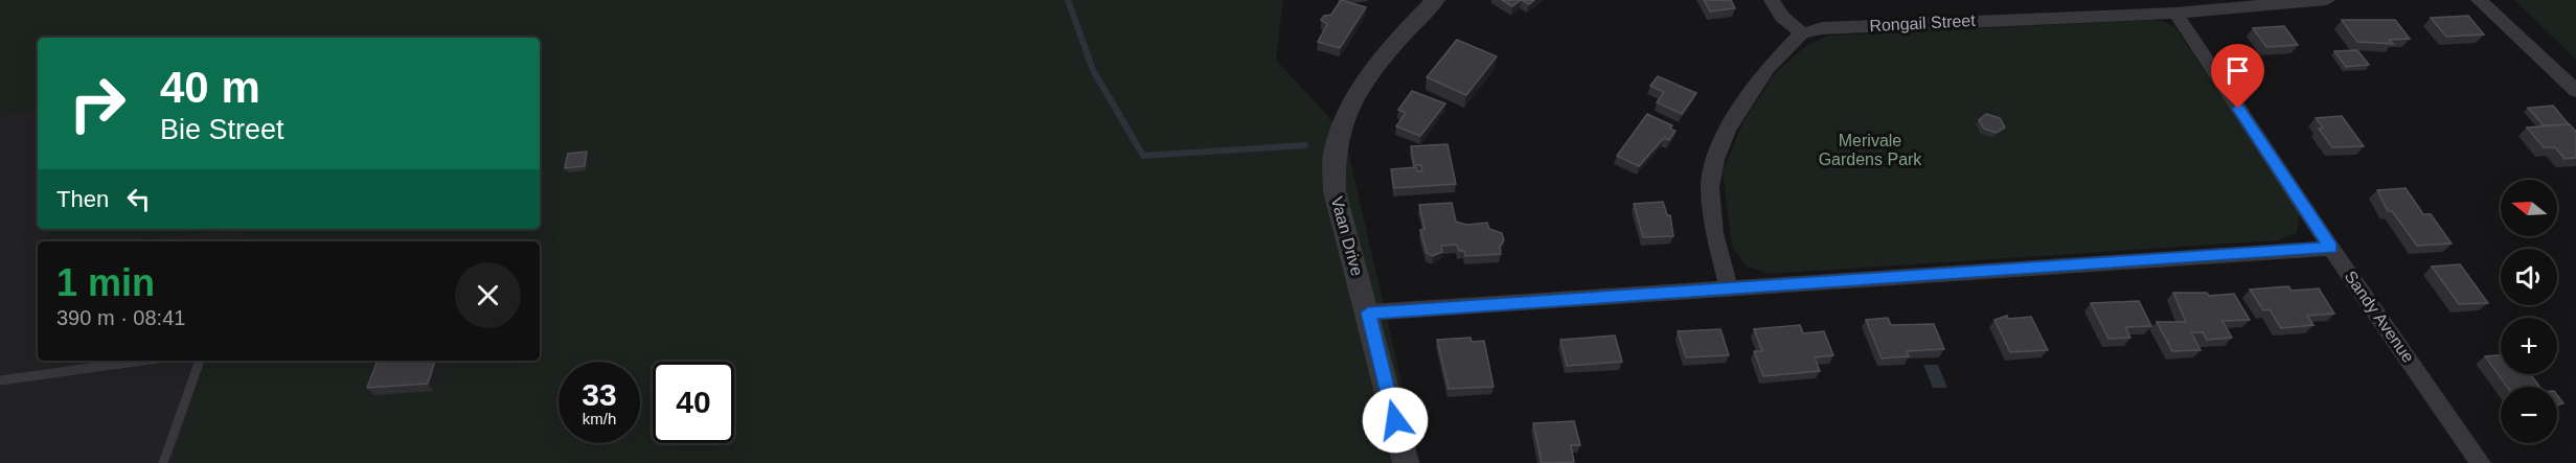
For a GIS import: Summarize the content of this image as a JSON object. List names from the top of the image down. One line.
{"streets":{"street":["Rongail Street","Vaan Drive","Sandy Avenue"]},"crossings":[["Rongail Street","Sandy Avenue"]],"parks":["Merivale Gardens Park"],"north":"left","page":{"turn":["40 m","Bie Street"],"then":"Then","map_buttons":["+","−"],"heading":["1 min","390 m · 08:41"],"speed":"33 km/h","limit":"40"}}
